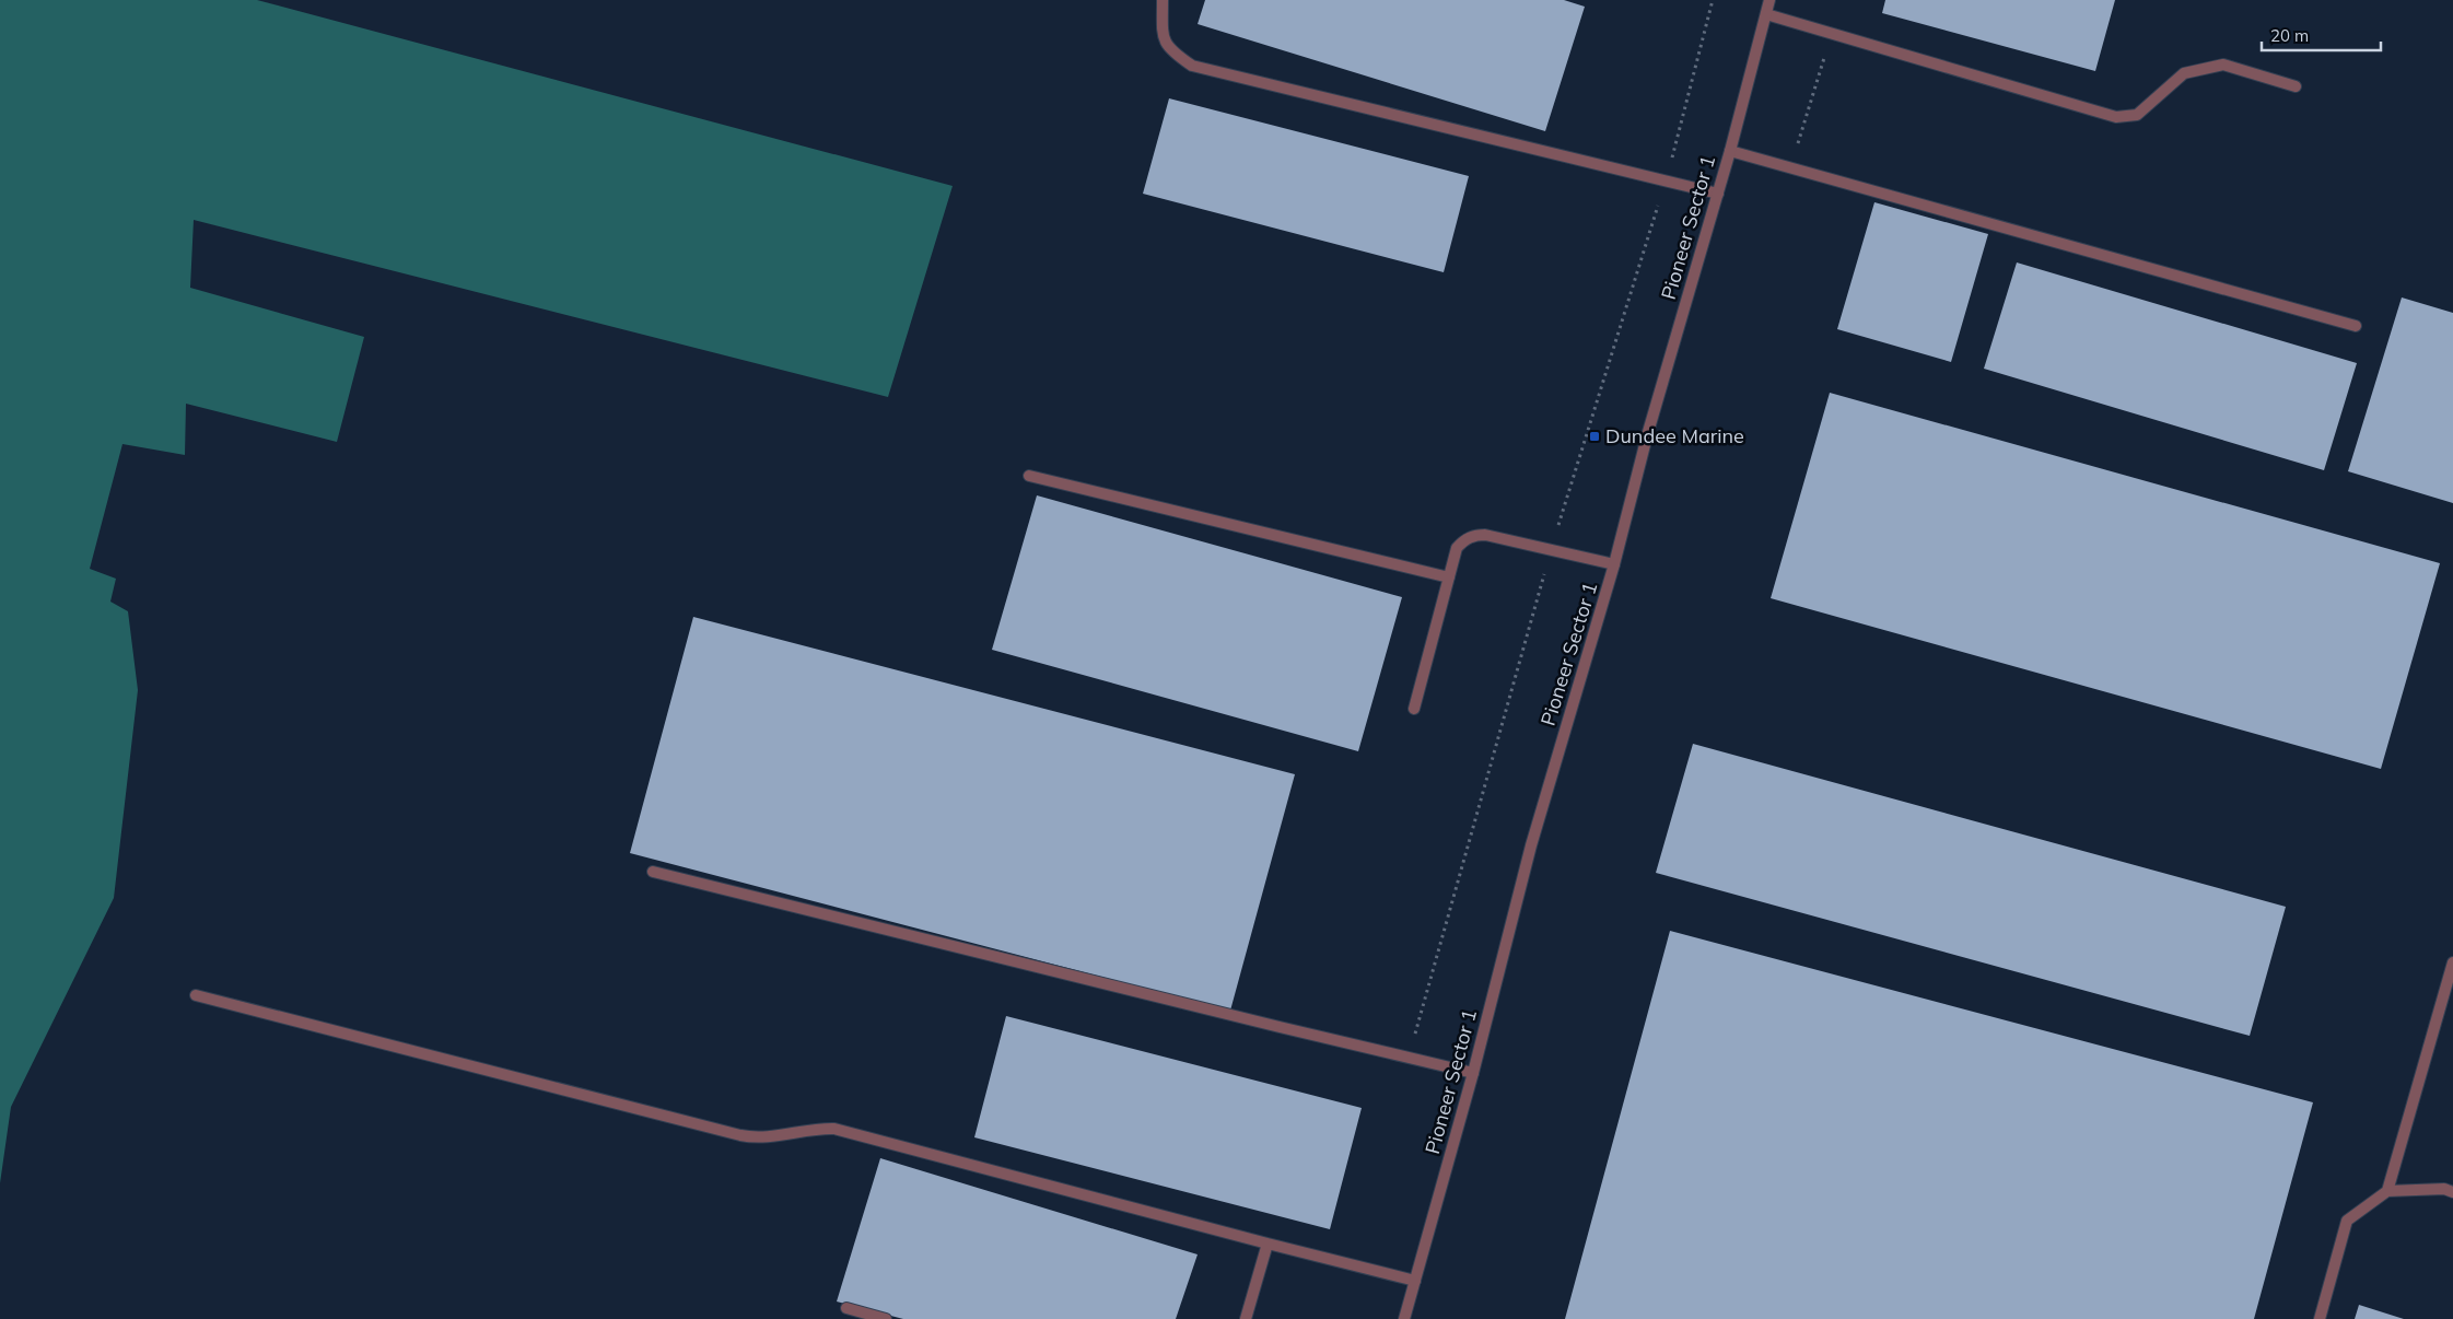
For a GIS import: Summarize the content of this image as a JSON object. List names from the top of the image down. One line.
{"streets":{"street":["Pioneer Sector 1"]},"places":{"transit":["Dundee Marine"]},"scale_bar":"20 m"}
